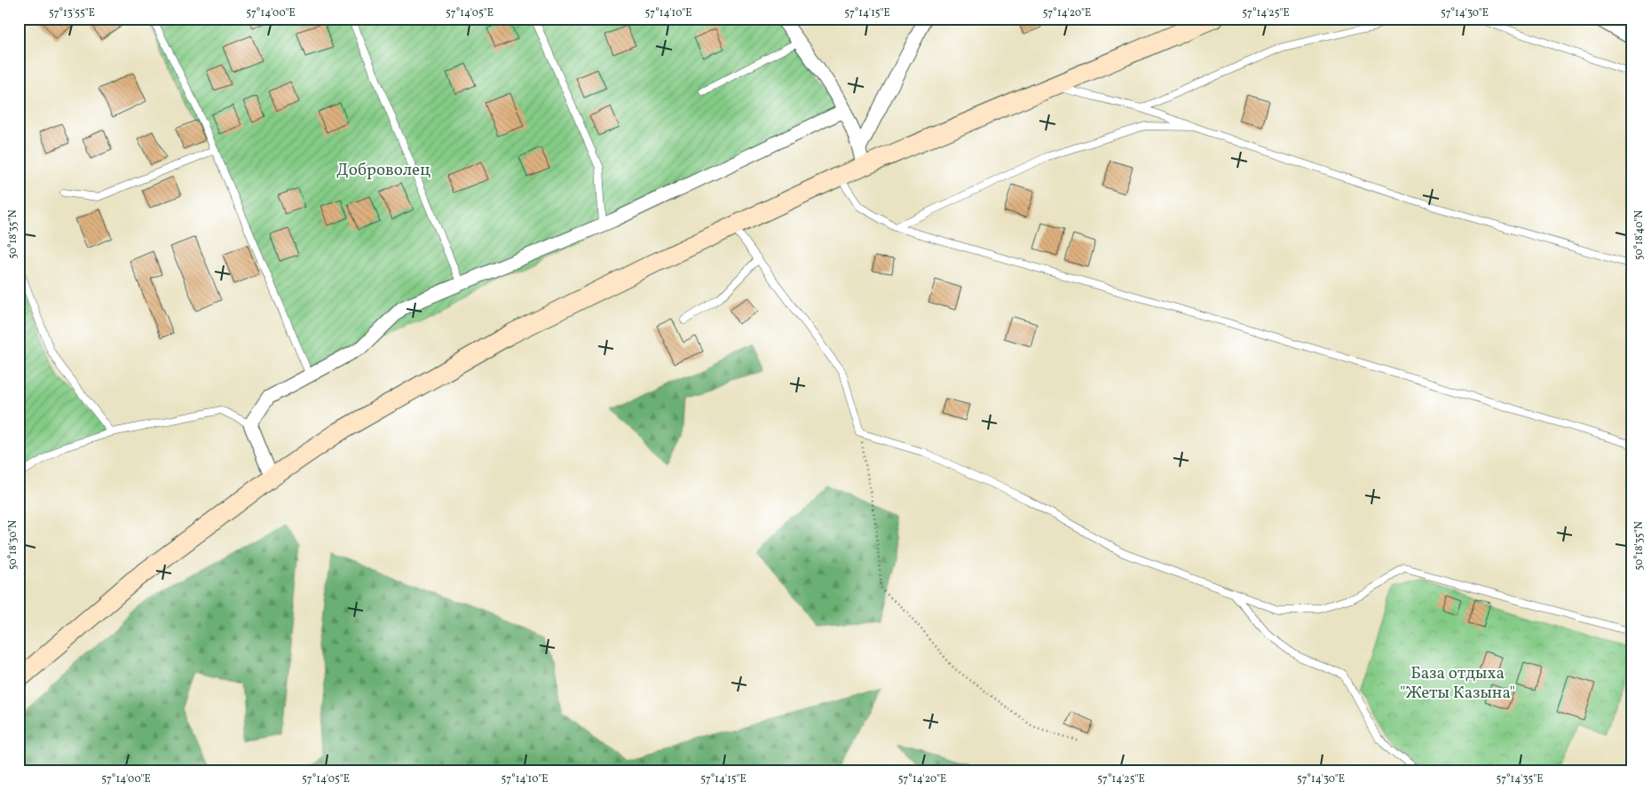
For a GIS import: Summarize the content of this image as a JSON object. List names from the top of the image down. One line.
{"parks":["Доброволец","База отдыха \"Жеты Казына\""],"coordinates":["57°13'55\"E","57°14'00\"E","57°14'05\"E","57°14'10\"E","57°14'15\"E","57°14'20\"E","57°14'25\"E","57°14'30\"E","50°18'35\"N","50°18'40\"N","50°18'30\"N","57°14'35\"E"]}
